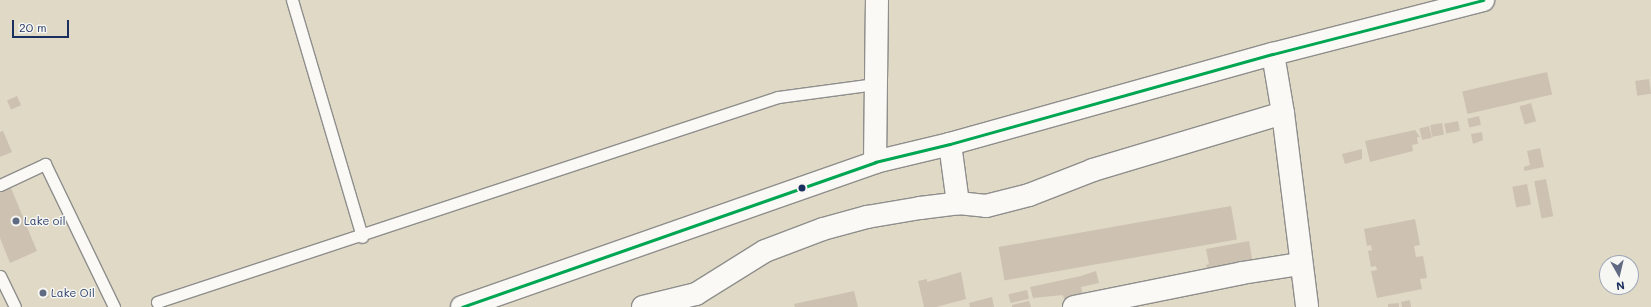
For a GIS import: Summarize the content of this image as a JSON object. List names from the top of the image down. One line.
{"places":["Lake oil","Lake Oil"],"scale_bar":"20 m","north":"bottom"}
